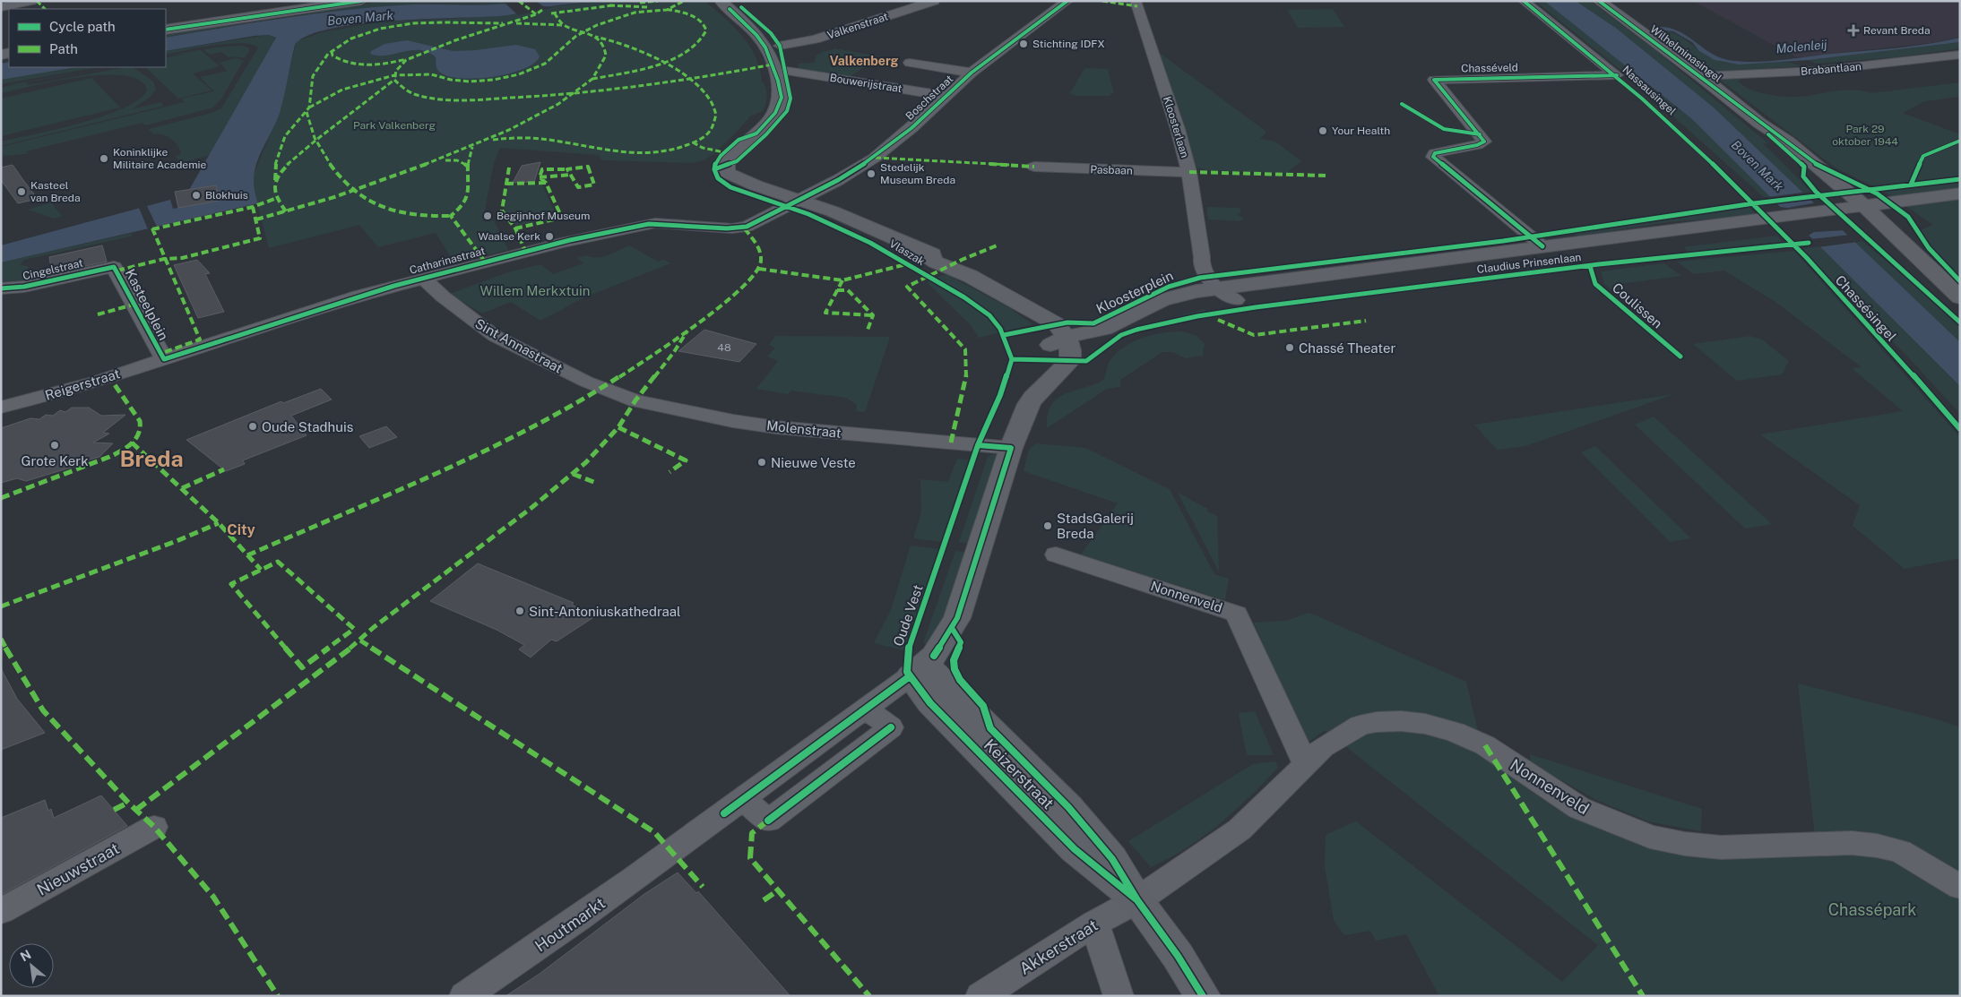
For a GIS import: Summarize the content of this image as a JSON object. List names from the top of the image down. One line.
{"streets":{"street":["Valkenstraat","Wilhelminasingel","Chasséveld","Brabantlaan","Bouwerijstraat","Nassausingel","Boschstraat","Kloosterlaan","Pasbaan","Vlaszak","Catharinastraat","Claudius Prinsenlaan","Cingelstraat","Kloosterplein","Kasteelplein","Sint Annastraat","Reigerstraat","Molenstraat","Nonnenveld","Keizerstraat","Nieuwstraat","Houtmarkt","Akkerstraat"],"cycle path":["Coulissen","Chassésingel","Oude Vest"]},"crossings":[["Wilhelminasingel","Brabantlaan"],["Wilhelminasingel","Claudius Prinsenlaan"],["Chasséveld","Nassausingel"],["Chasséveld","Claudius Prinsenlaan"],["Bouwerijstraat","Boschstraat"],["Boschstraat","Vlaszak"],["Boschstraat","Catharinastraat"],["Kloosterlaan","Pasbaan"],["Kloosterlaan","Claudius Prinsenlaan"],["Kloosterlaan","Kloosterplein"],["Vlaszak","Kloosterplein"],["Catharinastraat","Kasteelplein"],["Catharinastraat","Sint Annastraat"],["Catharinastraat","Reigerstraat"],["Claudius Prinsenlaan","Kloosterplein"],["Cingelstraat","Kasteelplein"],["Kasteelplein","Reigerstraat"],["Sint Annastraat","Molenstraat"],["Nonnenveld","Keizerstraat"],["Nonnenveld","Akkerstraat"],["Keizerstraat","Houtmarkt"],["Keizerstraat","Akkerstraat"]],"districts":["Valkenberg","Breda","City"],"water":["Boven Mark","Molenleij"],"parks":["Park Valkenberg","Park 29 oktober 1944","Willem Merkxtuin","Chassépark"],"places":{"health":["Revant Breda"],"other":["Stichting IDFX","Your Health","Koninklijke Militaire Academie","Stedelijk Museum Breda","Kasteel van Breda","Blokhuis","Begijnhof Museum","Waalse Kerk","Chassé Theater","Oude Stadhuis","Grote Kerk","Nieuwe Veste","StadsGalerij Breda","Sint-Antoniuskathedraal"]},"house_numbers":["48"],"legend":["Cycle path","Path"],"north":"top left"}
